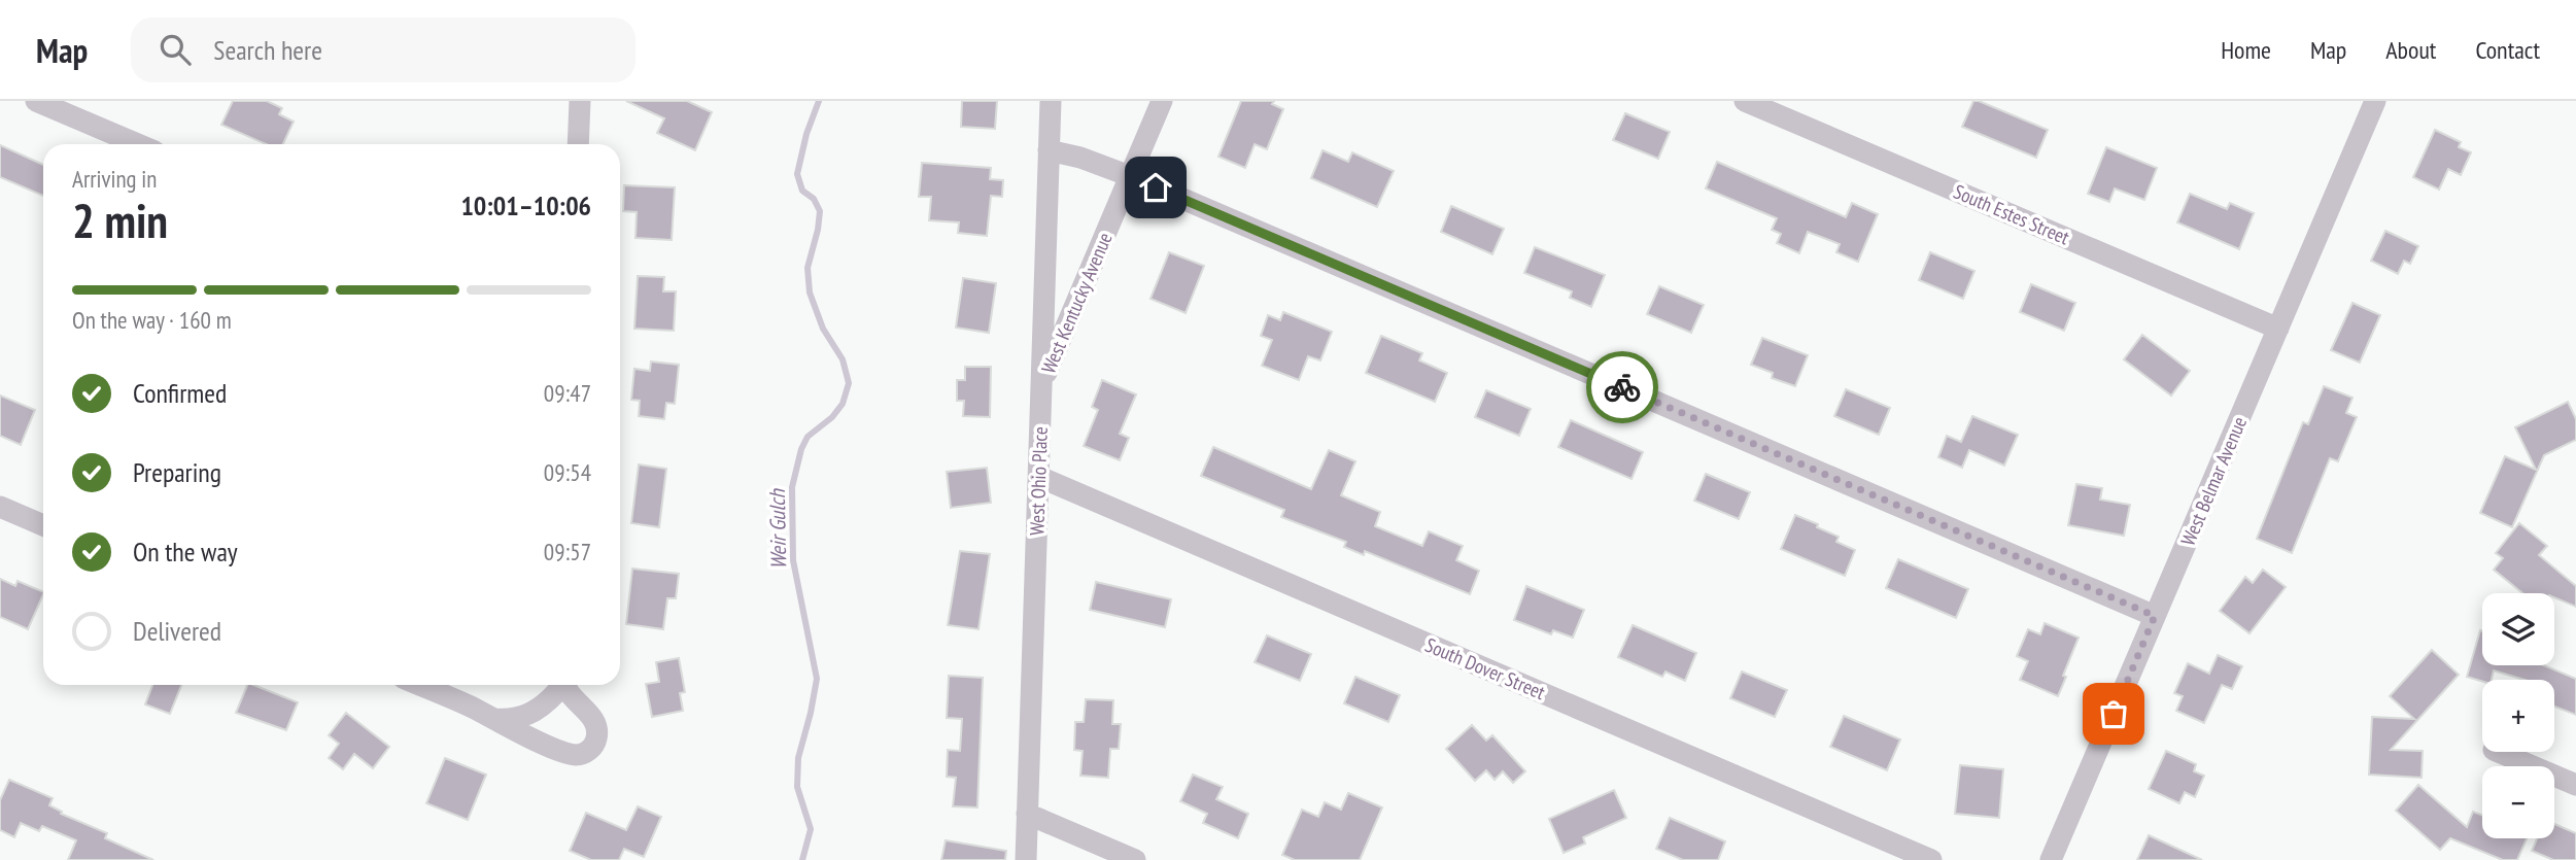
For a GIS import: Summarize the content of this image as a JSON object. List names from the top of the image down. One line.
{"streets":{"street":["South Estes Street","West Kentucky Avenue","West Ohio Place","West Belmar Avenue","South Dover Street"]},"crossings":[["South Estes Street","West Belmar Avenue"],["West Kentucky Avenue","West Ohio Place"],["West Ohio Place","South Dover Street"]],"water":["Weir Gulch"],"page":{"header":"Map","search":"Search here","nav":["Home","Map","About","Contact"],"heading":["2 min","Arriving in","10:01–10:06"],"bar":"On the way · 160 m","list":[["Confirmed","09:47"],["Preparing","09:54"],["On the way","09:57"],"Delivered"],"map_buttons":["+","−"]}}
